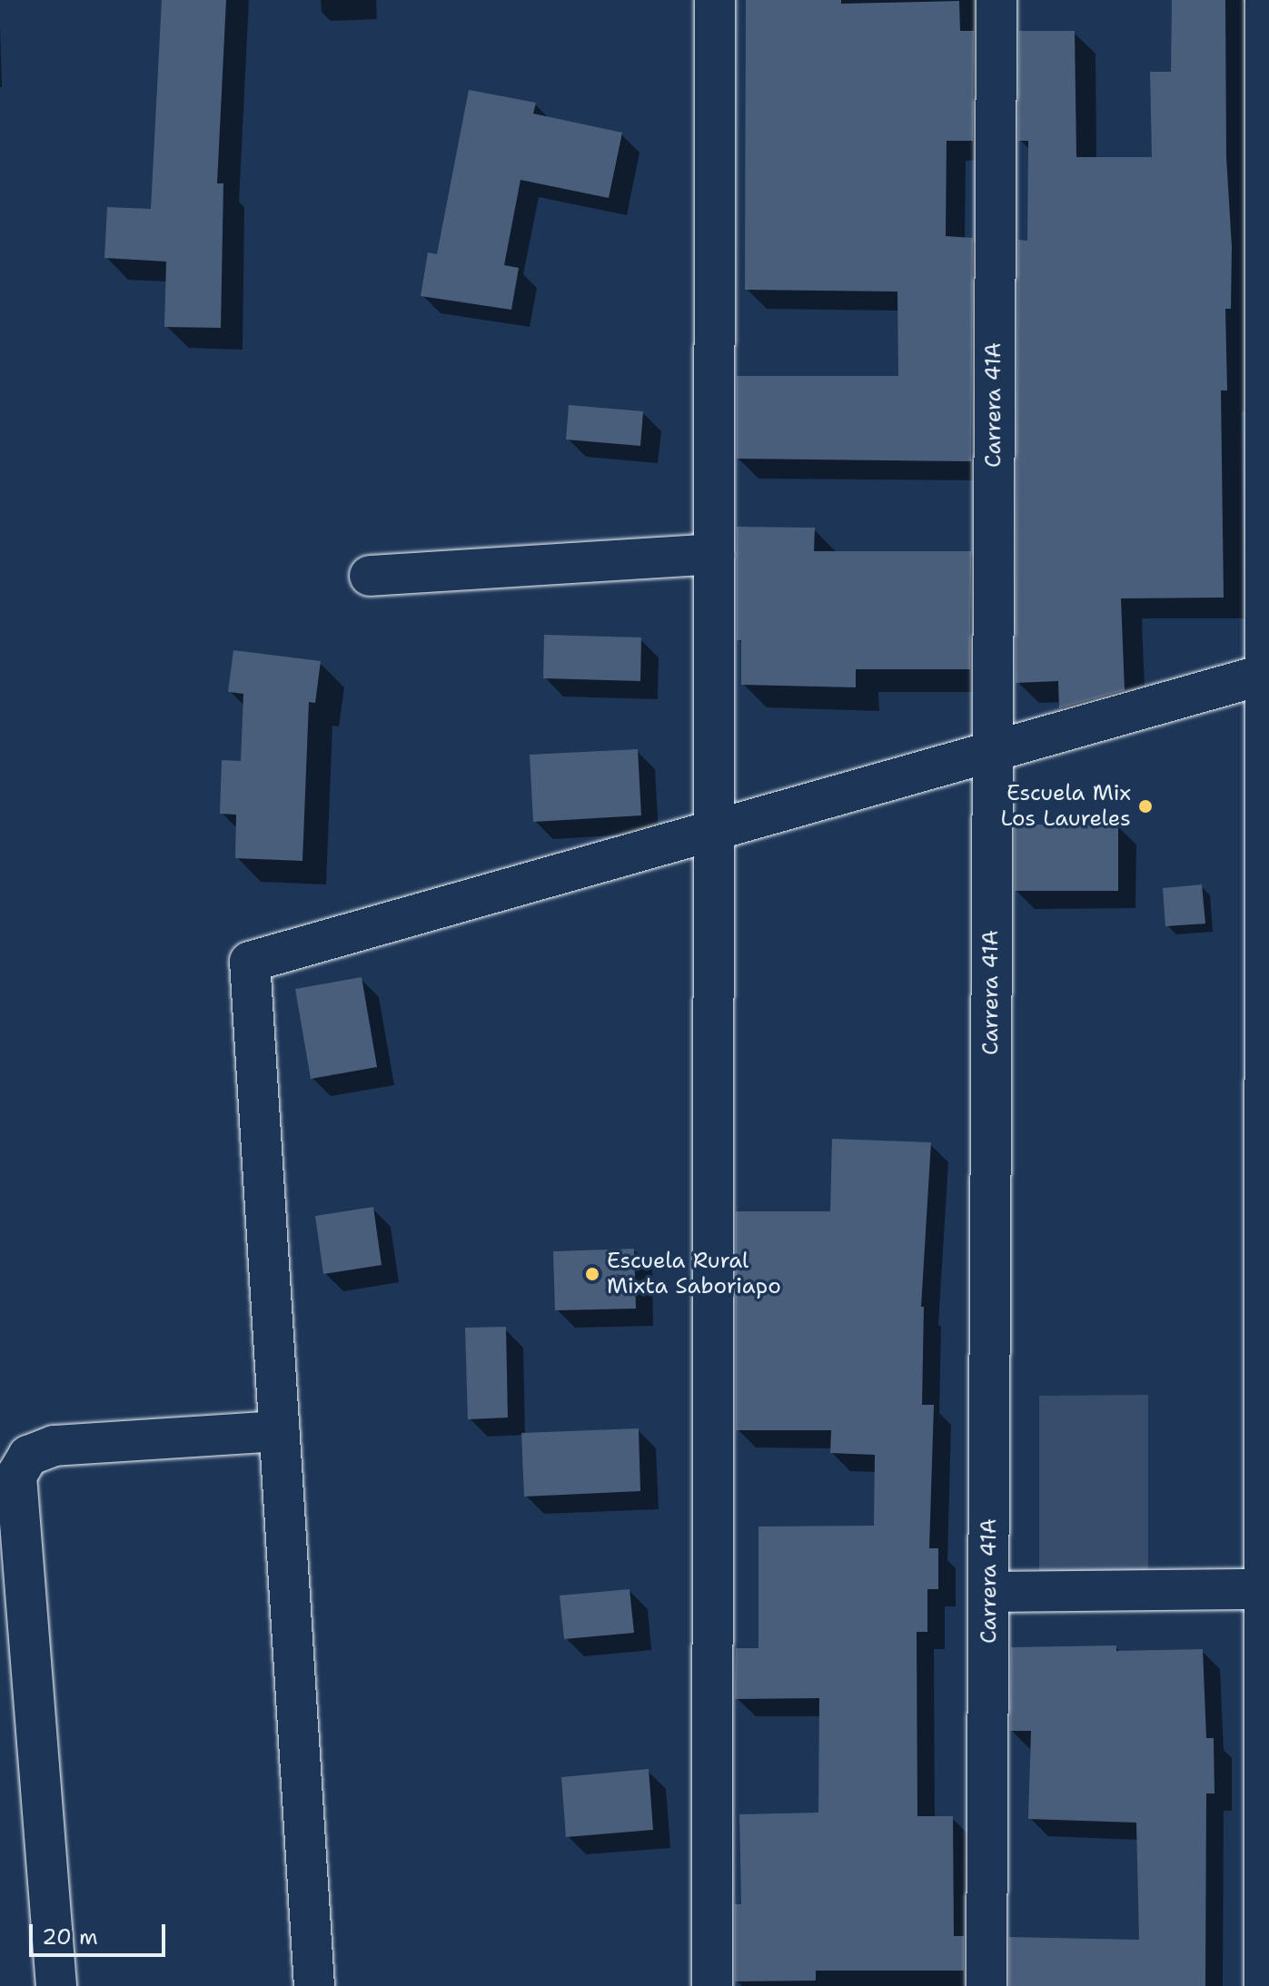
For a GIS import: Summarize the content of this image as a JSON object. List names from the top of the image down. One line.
{"streets":{"street":["Carrera 41A"]},"places":["Escuela Mix Los Laureles","Escuela Rural Mixta Saboriapo"],"scale_bar":"20 m"}
